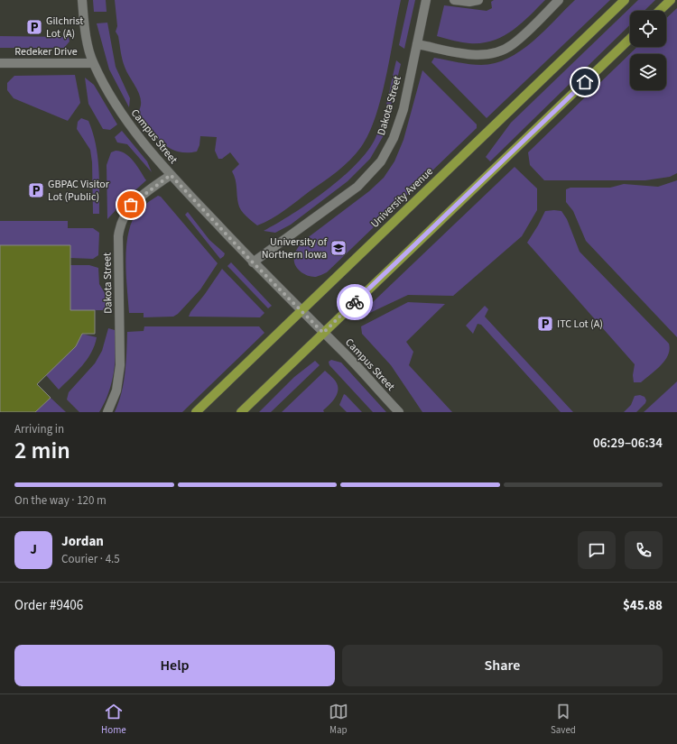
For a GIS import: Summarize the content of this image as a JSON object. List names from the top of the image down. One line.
{"streets":{"main road":["University Avenue"],"street":["Redeker Drive","Dakota Street","Campus Street"]},"crossings":[["Redeker Drive","Campus Street"],["Dakota Street","Campus Street"],["Campus Street","University Avenue"]],"places":{"parking":["Gilchrist Lot (A)","GBPAC Visitor Lot (Public)","ITC Lot (A)"],"school or university":["University of Northern Iowa"]},"page":{"heading":["2 min","Arriving in","06:29–06:34"],"panel":["Jordan","Courier · 4.5","Order #9406","$45.88"],"bar":"On the way · 120 m","round":"J","buttons":["Help","Share"],"tabs":["Home","Map","Saved"]}}
